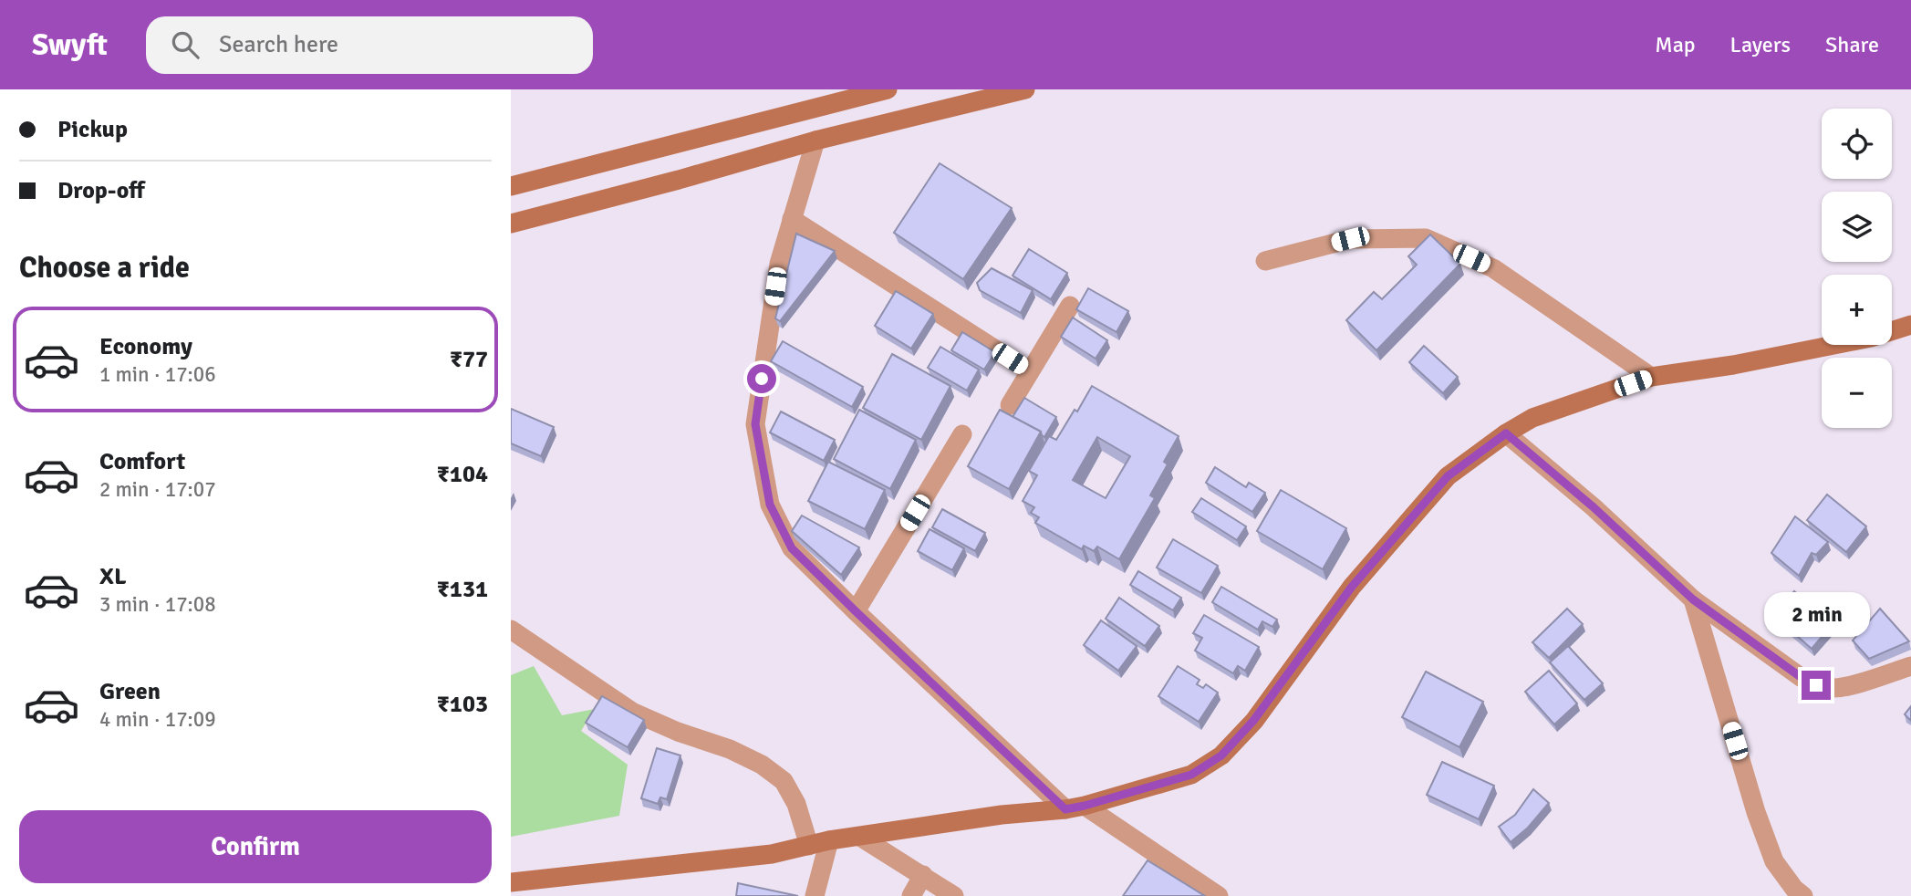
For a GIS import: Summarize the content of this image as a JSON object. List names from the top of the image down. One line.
{"page":{"header":"Swyft","search":"Search here","nav":["Map","Layers","Share"],"banner":["Pickup","Drop-off"],"map_buttons":["+","−"],"heading":"Choose a ride","list":[{"name":"Economy","note":"1 min · 17:06","value":"₹77"},{"name":"Comfort","note":"2 min · 17:07","value":"₹104"},{"name":"XL","note":"3 min · 17:08","value":"₹131"},{"name":"Green","note":"4 min · 17:09","value":"₹103"}],"bubble":"2 min","buttons":"Confirm"}}
